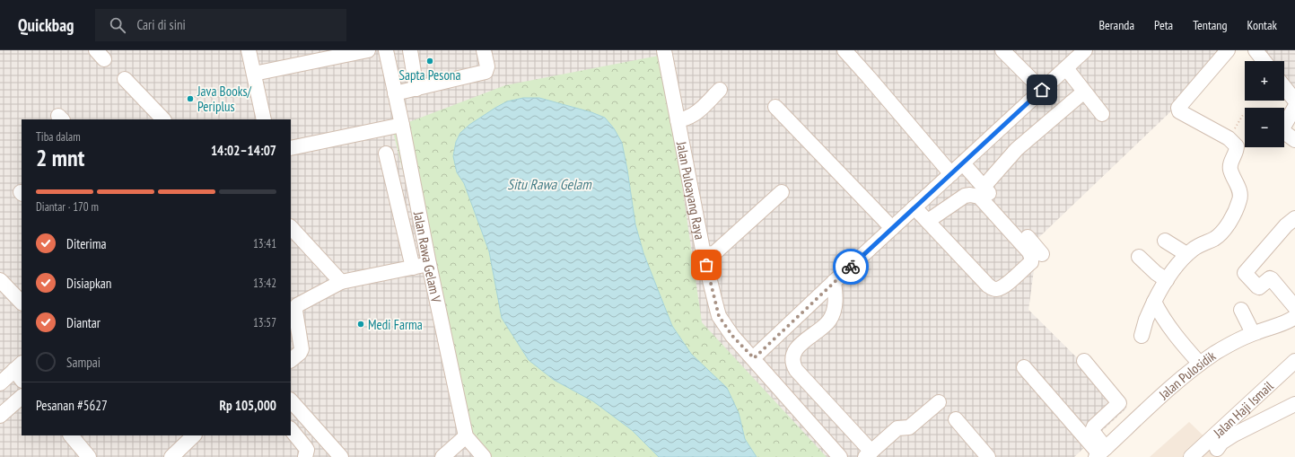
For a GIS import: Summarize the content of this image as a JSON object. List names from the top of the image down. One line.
{"streets":{"street":["Jalan Puloayang Raya","Jalan Rawa Gelam V","Jalan Pulosidik","Jalan Haji Ismail"]},"water":["Situ Rawa Gelam"],"places":["Sapta Pesona","Java Books/ Periplus","Medi Farma"],"page":{"header":"Quickbag","search":"Cari di sini","nav":["Beranda","Peta","Tentang","Kontak"],"map_buttons":["+","−"],"heading":["2 mnt","Tiba dalam","14:02–14:07"],"panel":["Pesanan #5627","Rp 105,000"],"bar":"Diantar · 170 m","list":[["Diterima","13:41"],["Disiapkan","13:42"],["Diantar","13:57"],"Sampai"]}}
